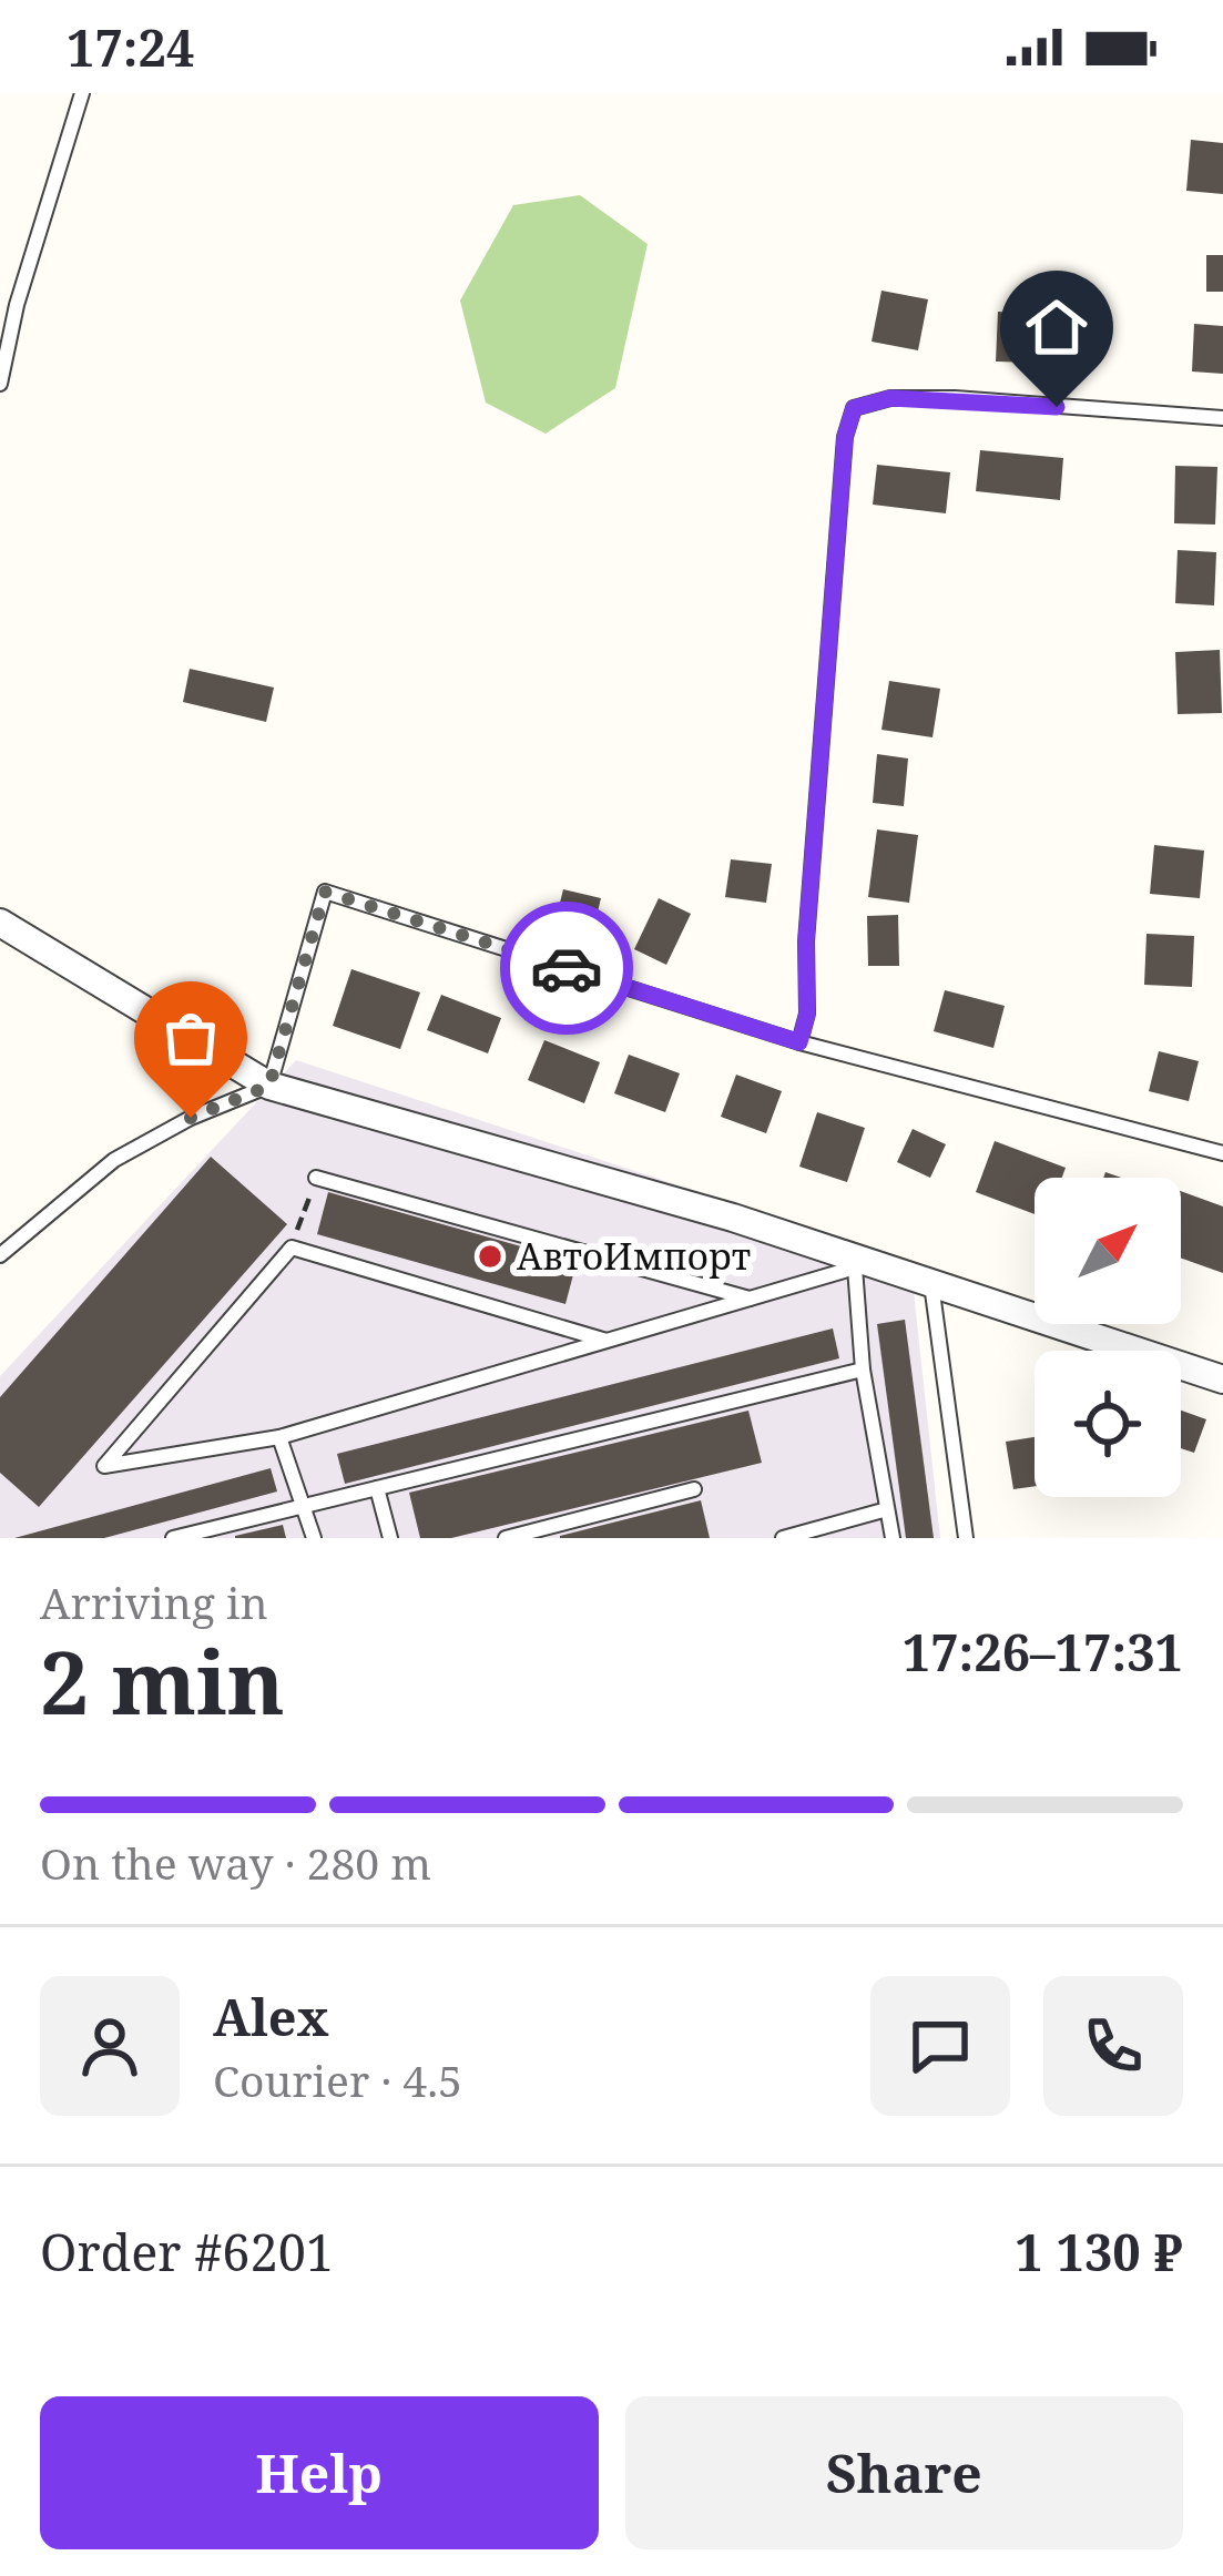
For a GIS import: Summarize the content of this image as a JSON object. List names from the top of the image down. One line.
{"places":["АвтоИмпорт"],"north":"top right","page":{"status":"17:24","heading":["2 min","Arriving in","17:26–17:31"],"panel":["Alex","Courier · 4.5","Order #6201","1 130 ₽"],"bar":"On the way · 280 m","buttons":["Help","Share"]}}
